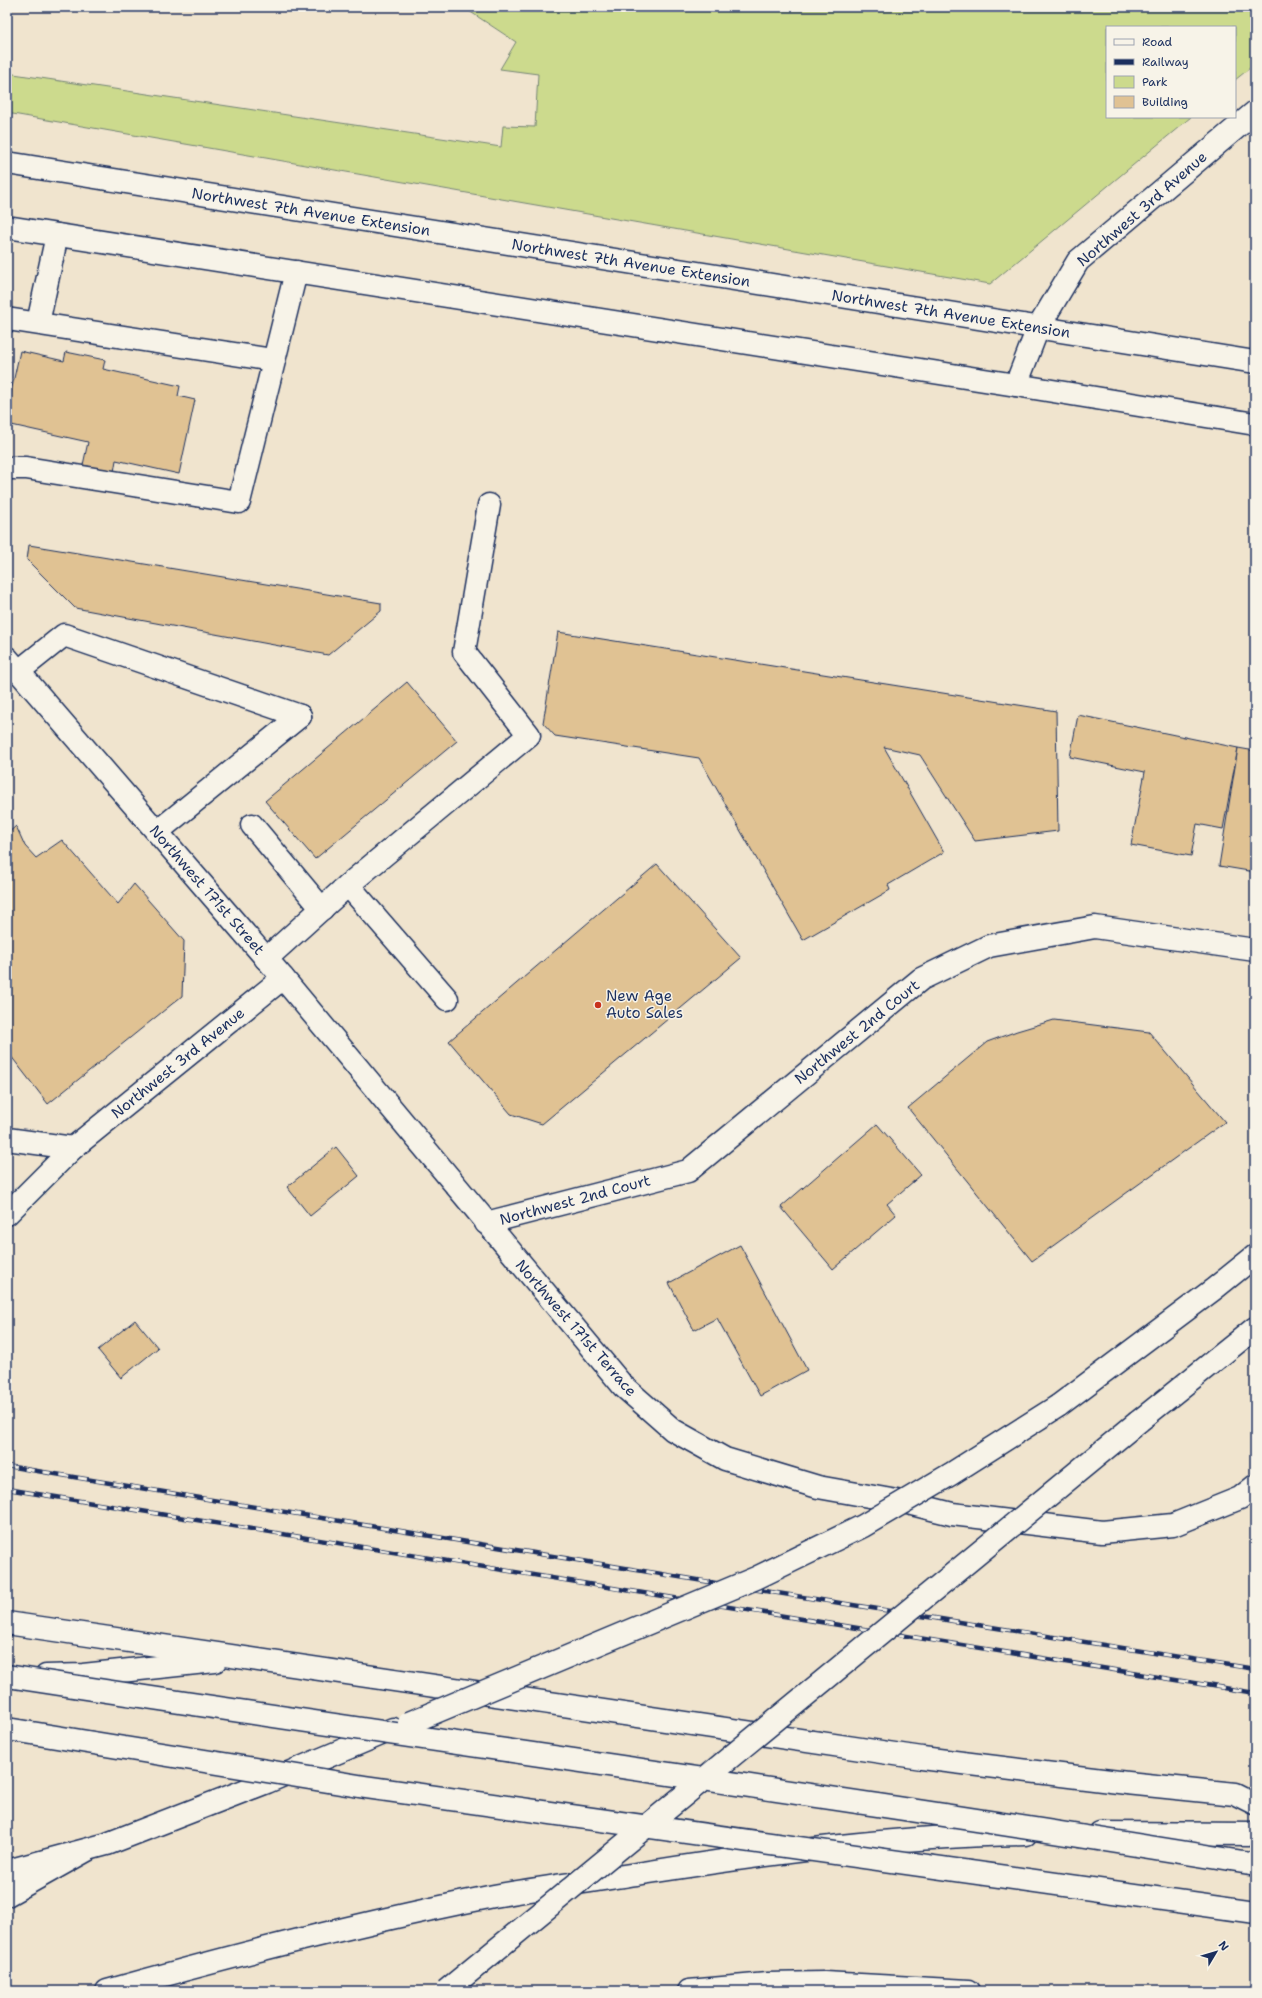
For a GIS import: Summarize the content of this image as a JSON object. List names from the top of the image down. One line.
{"streets":{"main road":["Northwest 3rd Avenue","Northwest 7th Avenue Extension","Northwest 171st Street","Northwest 2nd Court","Northwest 171st Terrace"]},"crossings":[["Northwest 3rd Avenue","Northwest 7th Avenue Extension"],["Northwest 3rd Avenue","Northwest 171st Street"],["Northwest 171st Street","Northwest 171st Terrace"],["Northwest 2nd Court","Northwest 171st Terrace"]],"places":["New Age Auto Sales"],"legend":["Road","Railway","Park","Building"],"north":"top right"}
